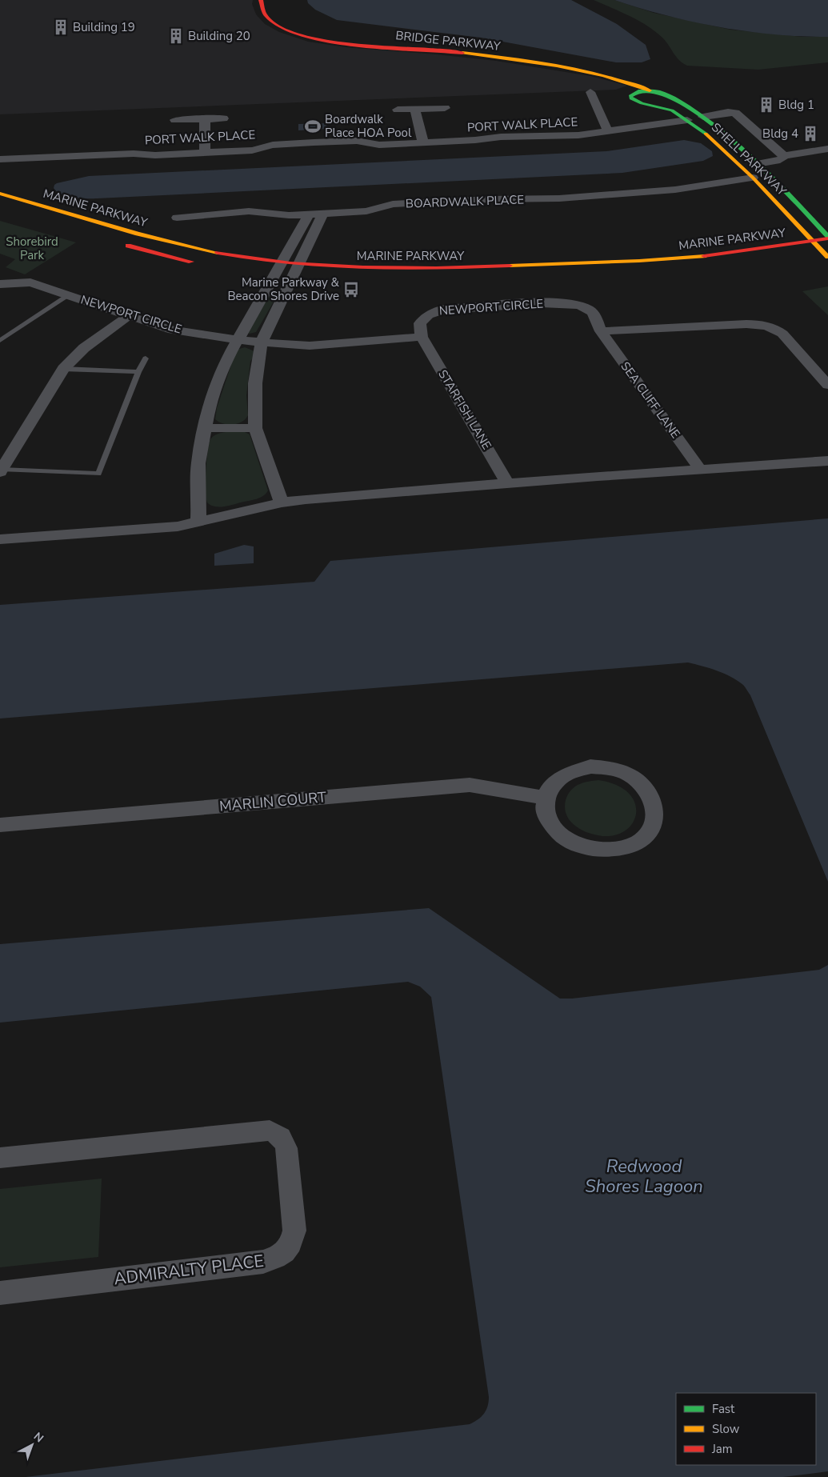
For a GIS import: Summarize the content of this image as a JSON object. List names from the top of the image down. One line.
{"streets":{"street":["BRIDGE PARKWAY","PORT WALK PLACE","SHELL PARKWAY","BOARDWALK PLACE","MARINE PARKWAY","NEWPORT CIRCLE","SEA CLIFF LANE","STARFISH LANE","MARLIN COURT","ADMIRALTY PLACE"]},"crossings":[["BRIDGE PARKWAY","SHELL PARKWAY"],["PORT WALK PLACE","SHELL PARKWAY"],["SHELL PARKWAY","BOARDWALK PLACE"],["SHELL PARKWAY","MARINE PARKWAY"],["NEWPORT CIRCLE","SEA CLIFF LANE"],["NEWPORT CIRCLE","STARFISH LANE"]],"water":["Redwood Shores Lagoon"],"parks":["Shorebird Park"],"places":{"building":["Building 19","Building 20","Bldg 1","Bldg 4"],"sports":["Boardwalk Place HOA Pool"],"bus stop":["Marine Parkway & Beacon Shores Drive"]},"legend":["Fast","Slow","Jam"],"north":"top right"}
